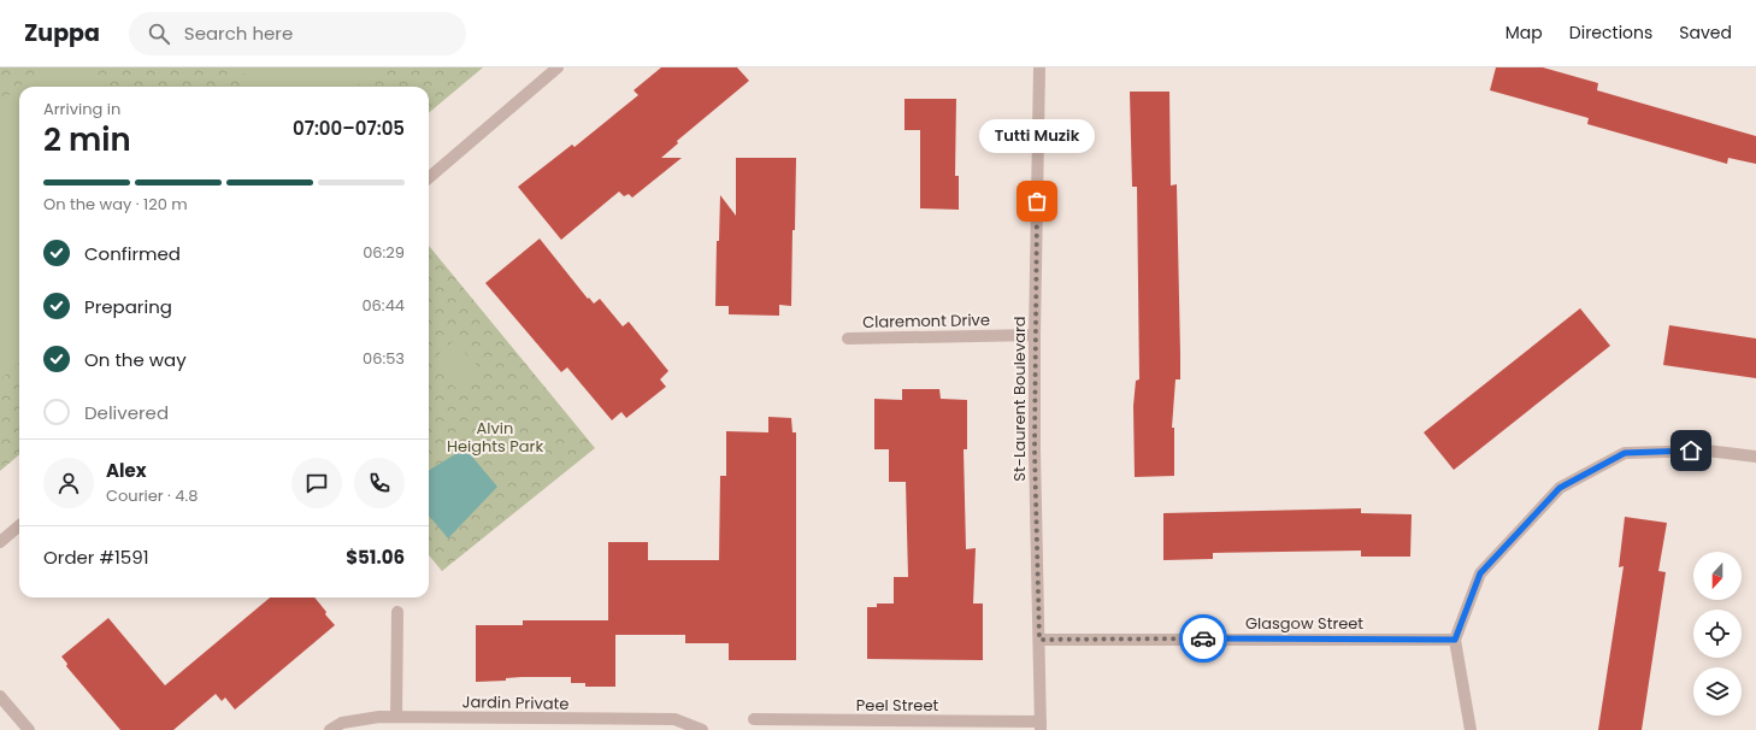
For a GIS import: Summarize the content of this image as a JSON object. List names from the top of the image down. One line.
{"streets":{"street":["Claremont Drive","St-Laurent Boulevard","Glasgow Street","Jardin Private","Peel Street"]},"crossings":[["Claremont Drive","St-Laurent Boulevard"],["St-Laurent Boulevard","Glasgow Street"],["St-Laurent Boulevard","Peel Street"]],"parks":["Alvin Heights Park"],"places":["Tutti Muzik"],"north":"bottom","page":{"header":"Zuppa","search":"Search here","nav":["Map","Directions","Saved"],"heading":["2 min","Arriving in","07:00–07:05"],"panel":["Alex","Courier · 4.8","Order #1591","$51.06"],"bubble":"Tutti Muzik","bar":"On the way · 120 m","list":[["Confirmed","06:29"],["Preparing","06:44"],["On the way","06:53"],"Delivered"]}}
